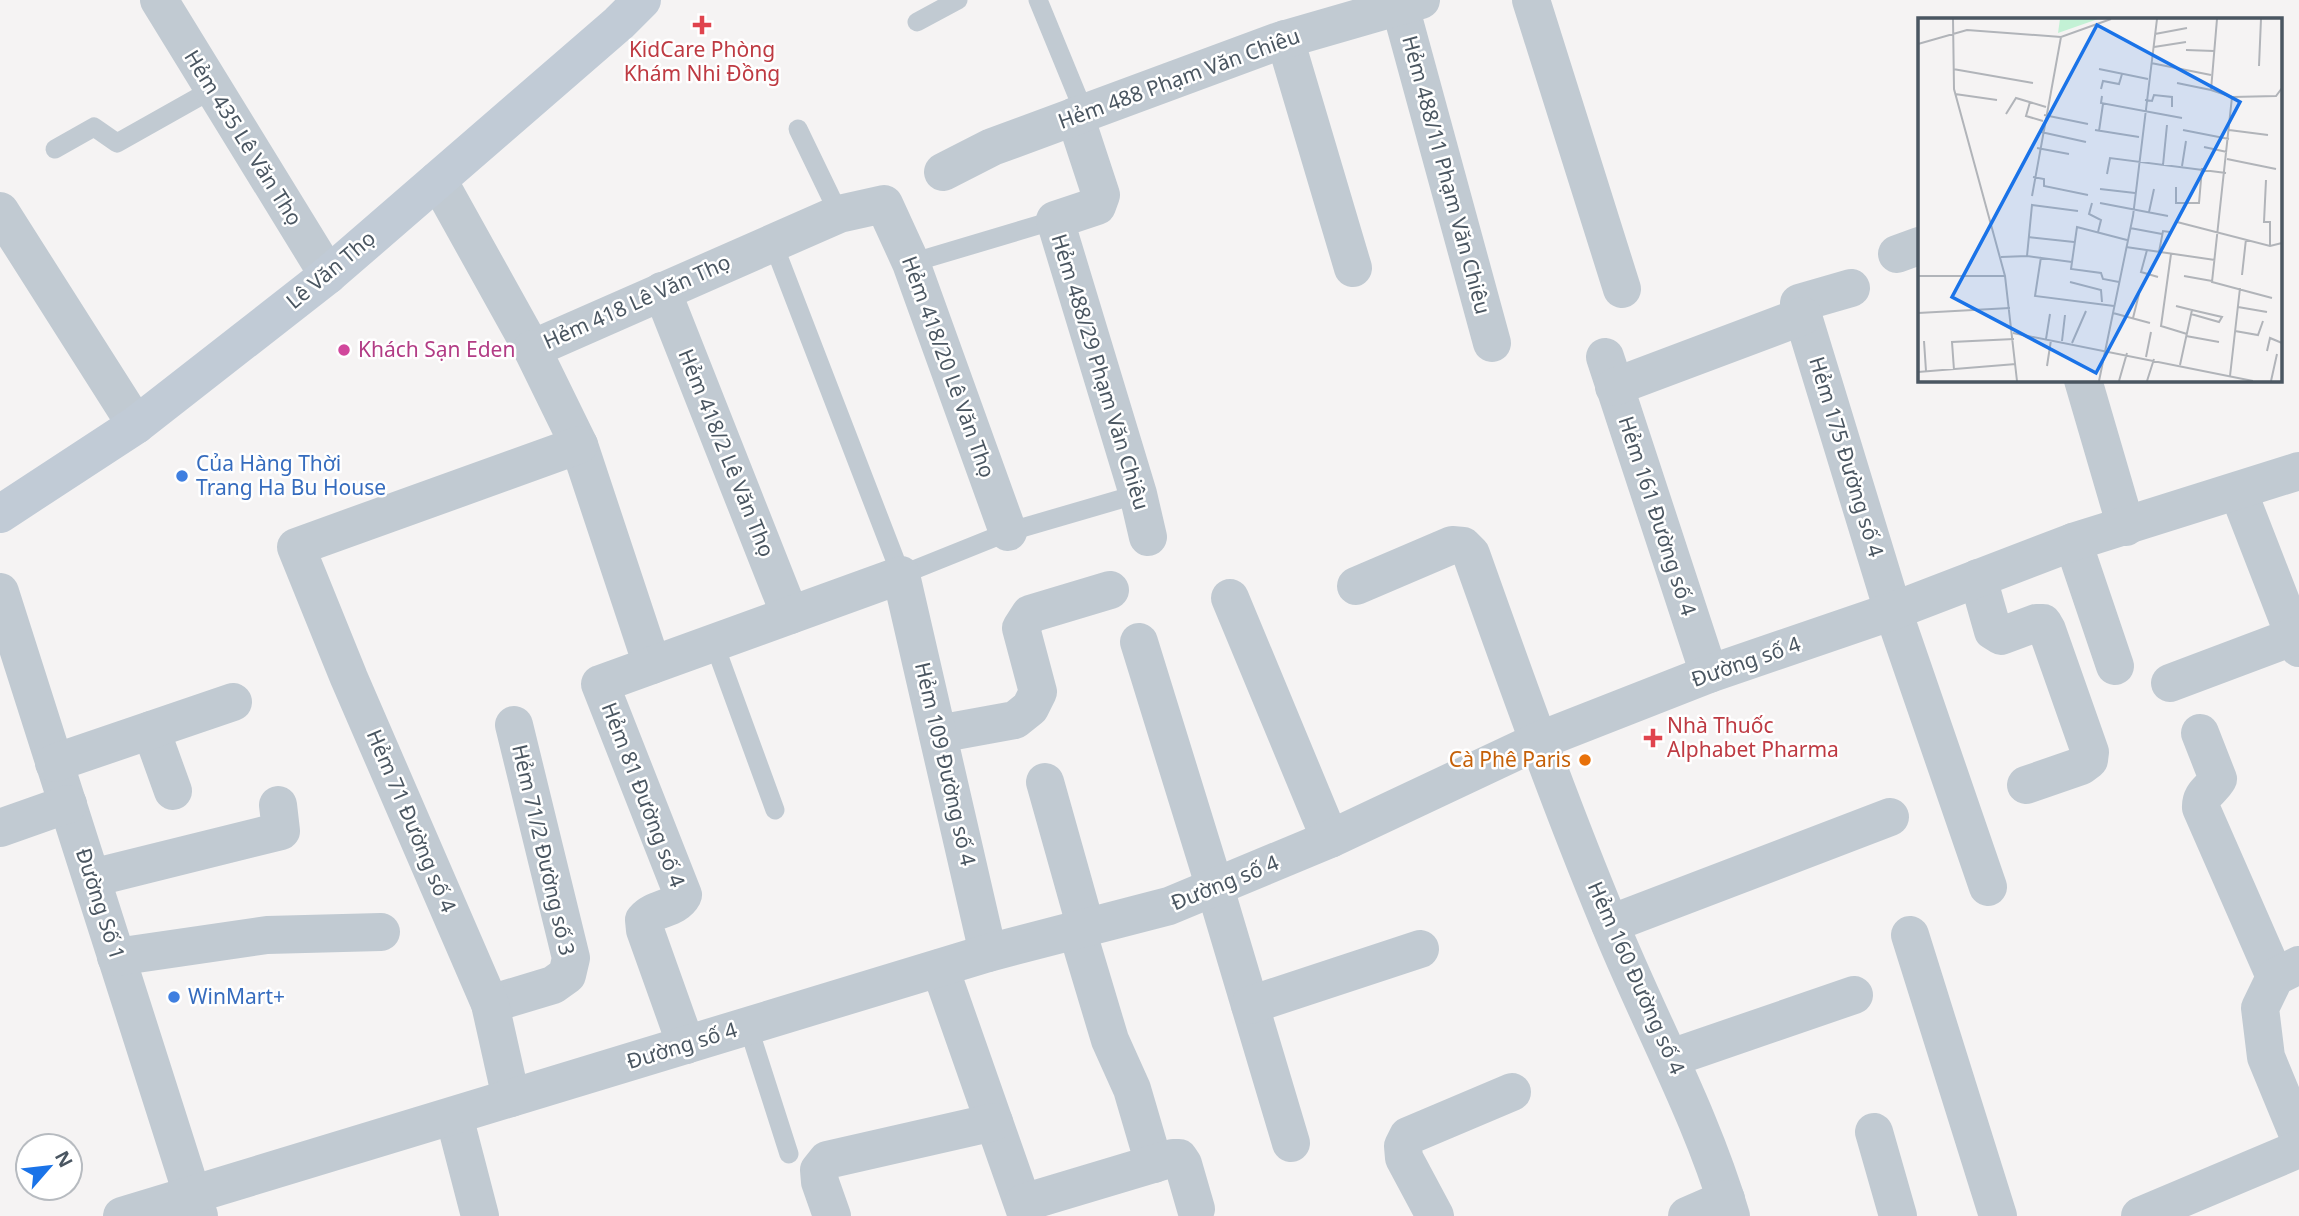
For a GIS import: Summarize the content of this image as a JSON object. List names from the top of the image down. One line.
{"streets":{"main road":["Lê Văn Thọ"],"street":["Hẻm 488 Phạm Văn Chiêu","Hẻm 435 Lê Văn Thọ","Hẻm 488/11 Phạm Văn Chiêu","Hẻm 418 Lê Văn Thọ","Hẻm 418/20 Lê Văn Thọ","Hẻm 488/29 Phạm Văn Chiêu","Hẻm 418/2 Lê Văn Thọ","Hẻm 175 Đường số 4","Hẻm 161 Đường số 4","Đường số 4","Hẻm 109 Đường số 4","Hẻm 81 Đường số 4","Hẻm 71 Đường số 4","Hẻm 71/2 Đường số 3","Đường Số 1","Hẻm 160 Đường số 4"]},"crossings":[["Hẻm 488 Phạm Văn Chiêu","Hẻm 488/11 Phạm Văn Chiêu"],["Hẻm 488 Phạm Văn Chiêu","Hẻm 488/29 Phạm Văn Chiêu"],["Hẻm 435 Lê Văn Thọ","Lê Văn Thọ"],["Lê Văn Thọ","Hẻm 418 Lê Văn Thọ"],["Hẻm 418 Lê Văn Thọ","Hẻm 418/20 Lê Văn Thọ"],["Hẻm 418 Lê Văn Thọ","Hẻm 418/2 Lê Văn Thọ"],["Hẻm 175 Đường số 4","Hẻm 161 Đường số 4"],["Hẻm 175 Đường số 4","Đường số 4"],["Hẻm 161 Đường số 4","Đường số 4"],["Đường số 4","Hẻm 109 Đường số 4"],["Đường số 4","Hẻm 81 Đường số 4"],["Đường số 4","Hẻm 71 Đường số 4"],["Đường số 4","Đường Số 1"],["Đường số 4","Hẻm 160 Đường số 4"],["Hẻm 71 Đường số 4","Hẻm 71/2 Đường số 3"]],"places":{"health":["KidCare Phòng Khám Nhi Đồng","Nhà Thuốc Alphabet Pharma"],"other":["Khách Sạn Eden","Của Hàng Thời Trang Ha Bu House","Cà Phê Paris","WinMart+"]},"north":"top right"}
